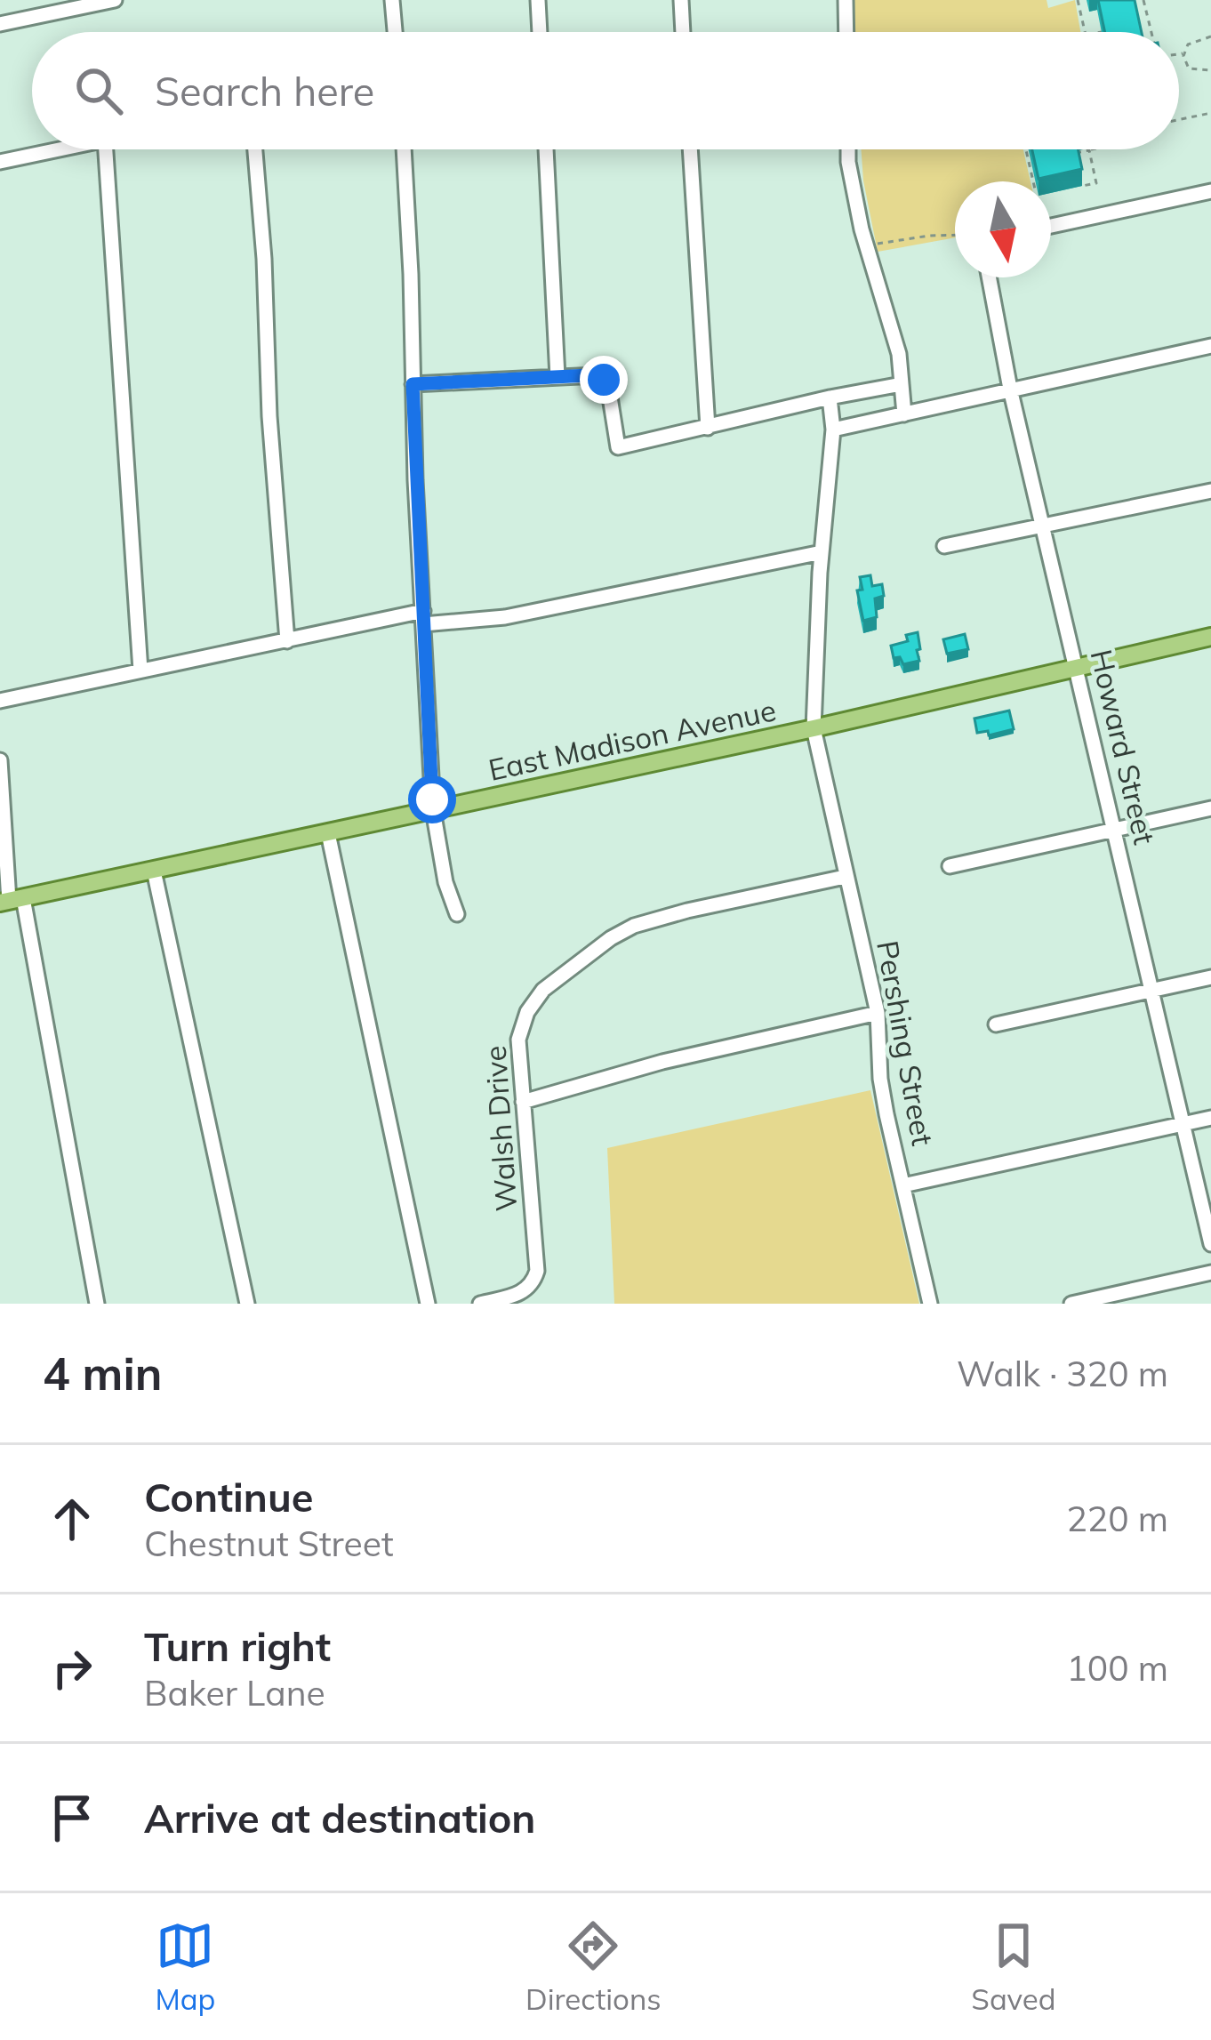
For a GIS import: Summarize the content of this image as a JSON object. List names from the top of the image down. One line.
{"streets":{"main road":["East Madison Avenue"],"street":["Howard Street","Pershing Street","Walsh Drive"]},"crossings":[["East Madison Avenue","Howard Street"],["East Madison Avenue","Pershing Street"],["Pershing Street","Walsh Drive"]],"north":"bottom","page":{"search":"Search here","heading":["4 min","Walk · 320 m"],"list":[["Continue","Chestnut Street","220 m"],["Turn right","Baker Lane","100 m"],"Arrive at destination"],"nav":["Map","Directions","Saved"]}}
